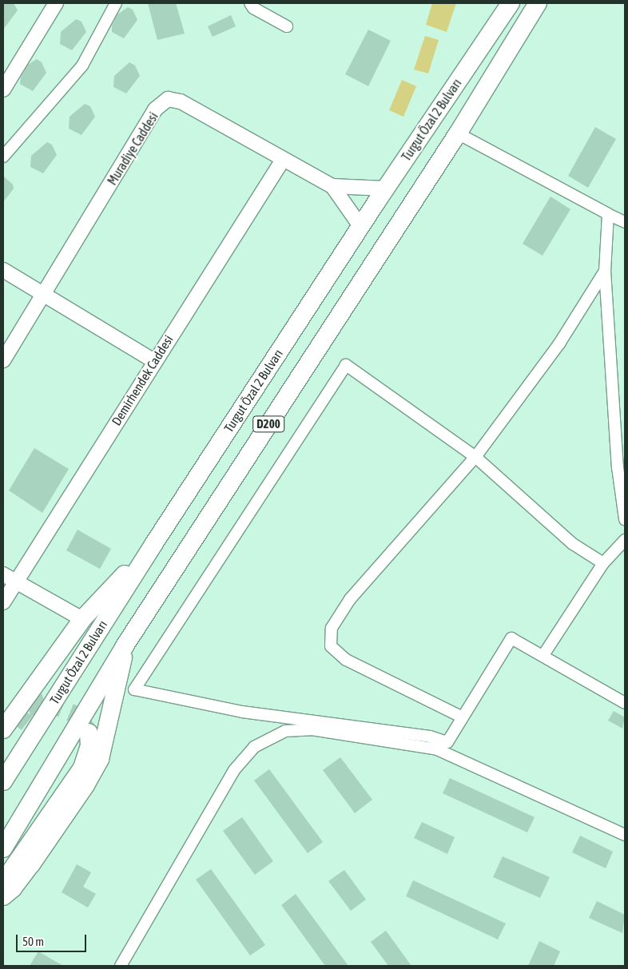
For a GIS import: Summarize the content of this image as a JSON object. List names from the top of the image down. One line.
{"streets":{"highway":["Turgut Özal 2 Bulvarı","D200"],"street":["Muradiye Caddesi","Demirhendek Caddesi"]},"crossings":[["Muradiye Caddesi","Demirhendek Caddesi"]],"scale_bar":"50 m"}
